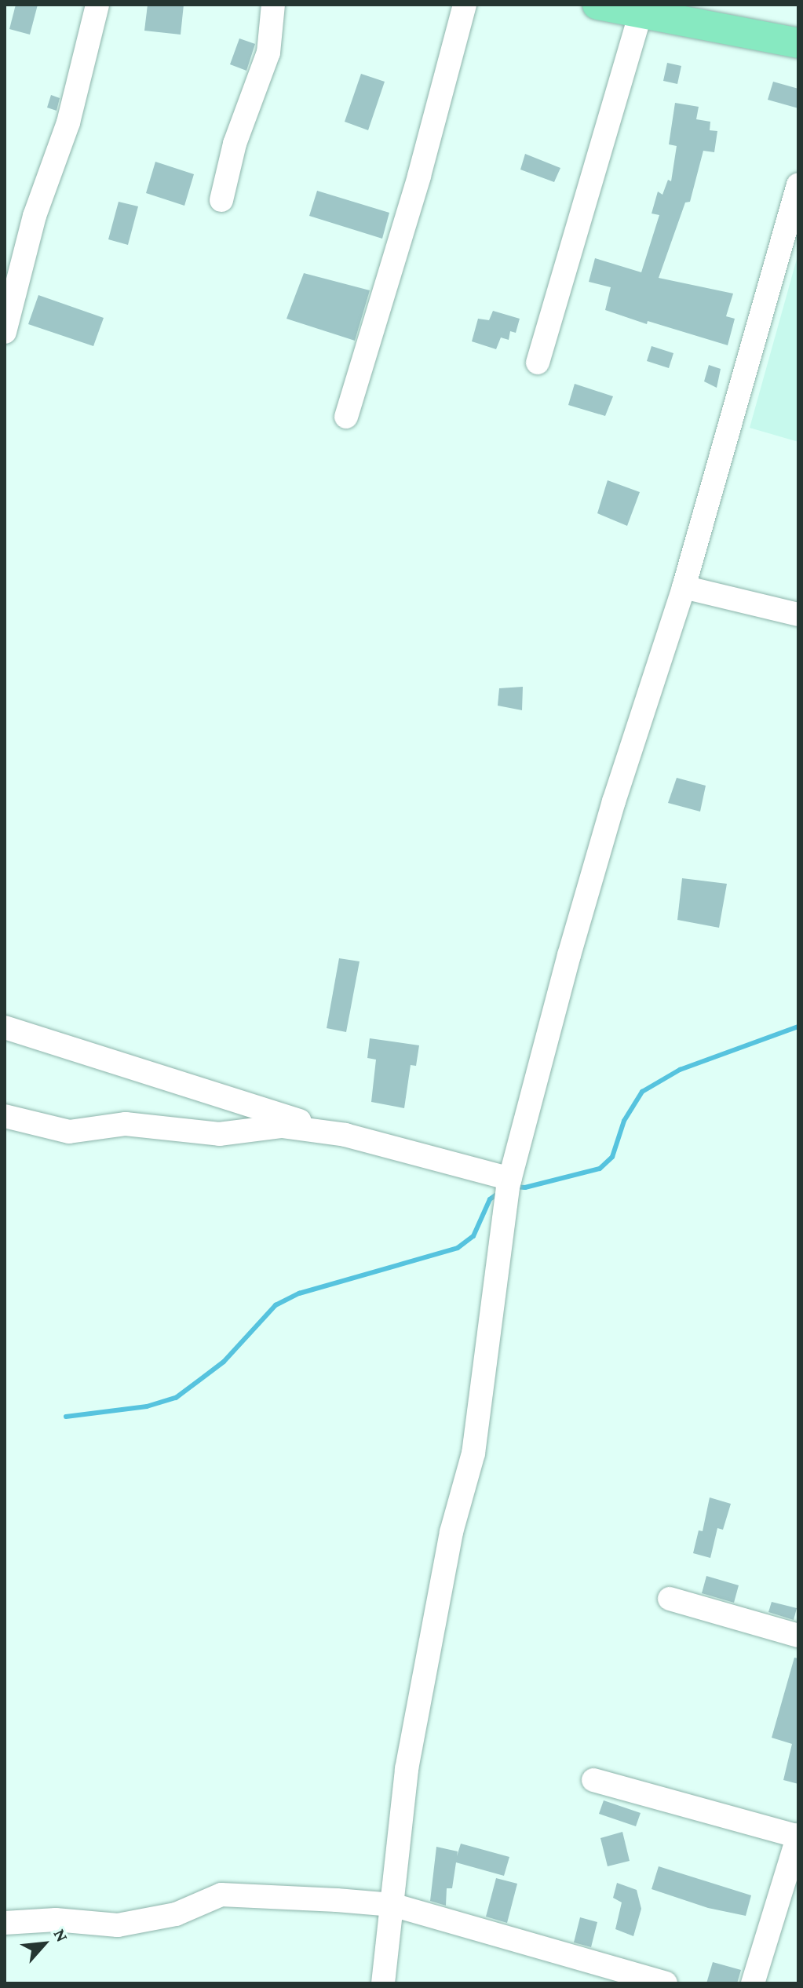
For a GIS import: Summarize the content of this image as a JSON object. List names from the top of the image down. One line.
{"north":"top right"}
